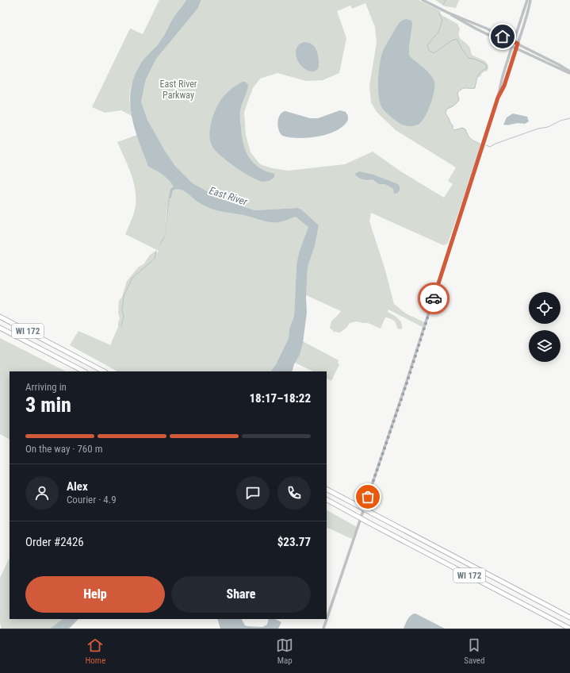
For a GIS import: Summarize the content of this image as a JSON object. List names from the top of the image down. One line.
{"streets":{"highway":["WI 172"]},"water":["East River"],"parks":["East River Parkway"],"page":{"heading":["3 min","Arriving in","18:17–18:22"],"panel":["Alex","Courier · 4.9","Order #2426","$23.77"],"bar":"On the way · 760 m","buttons":["Help","Share"],"tabs":["Home","Map","Saved"]}}
